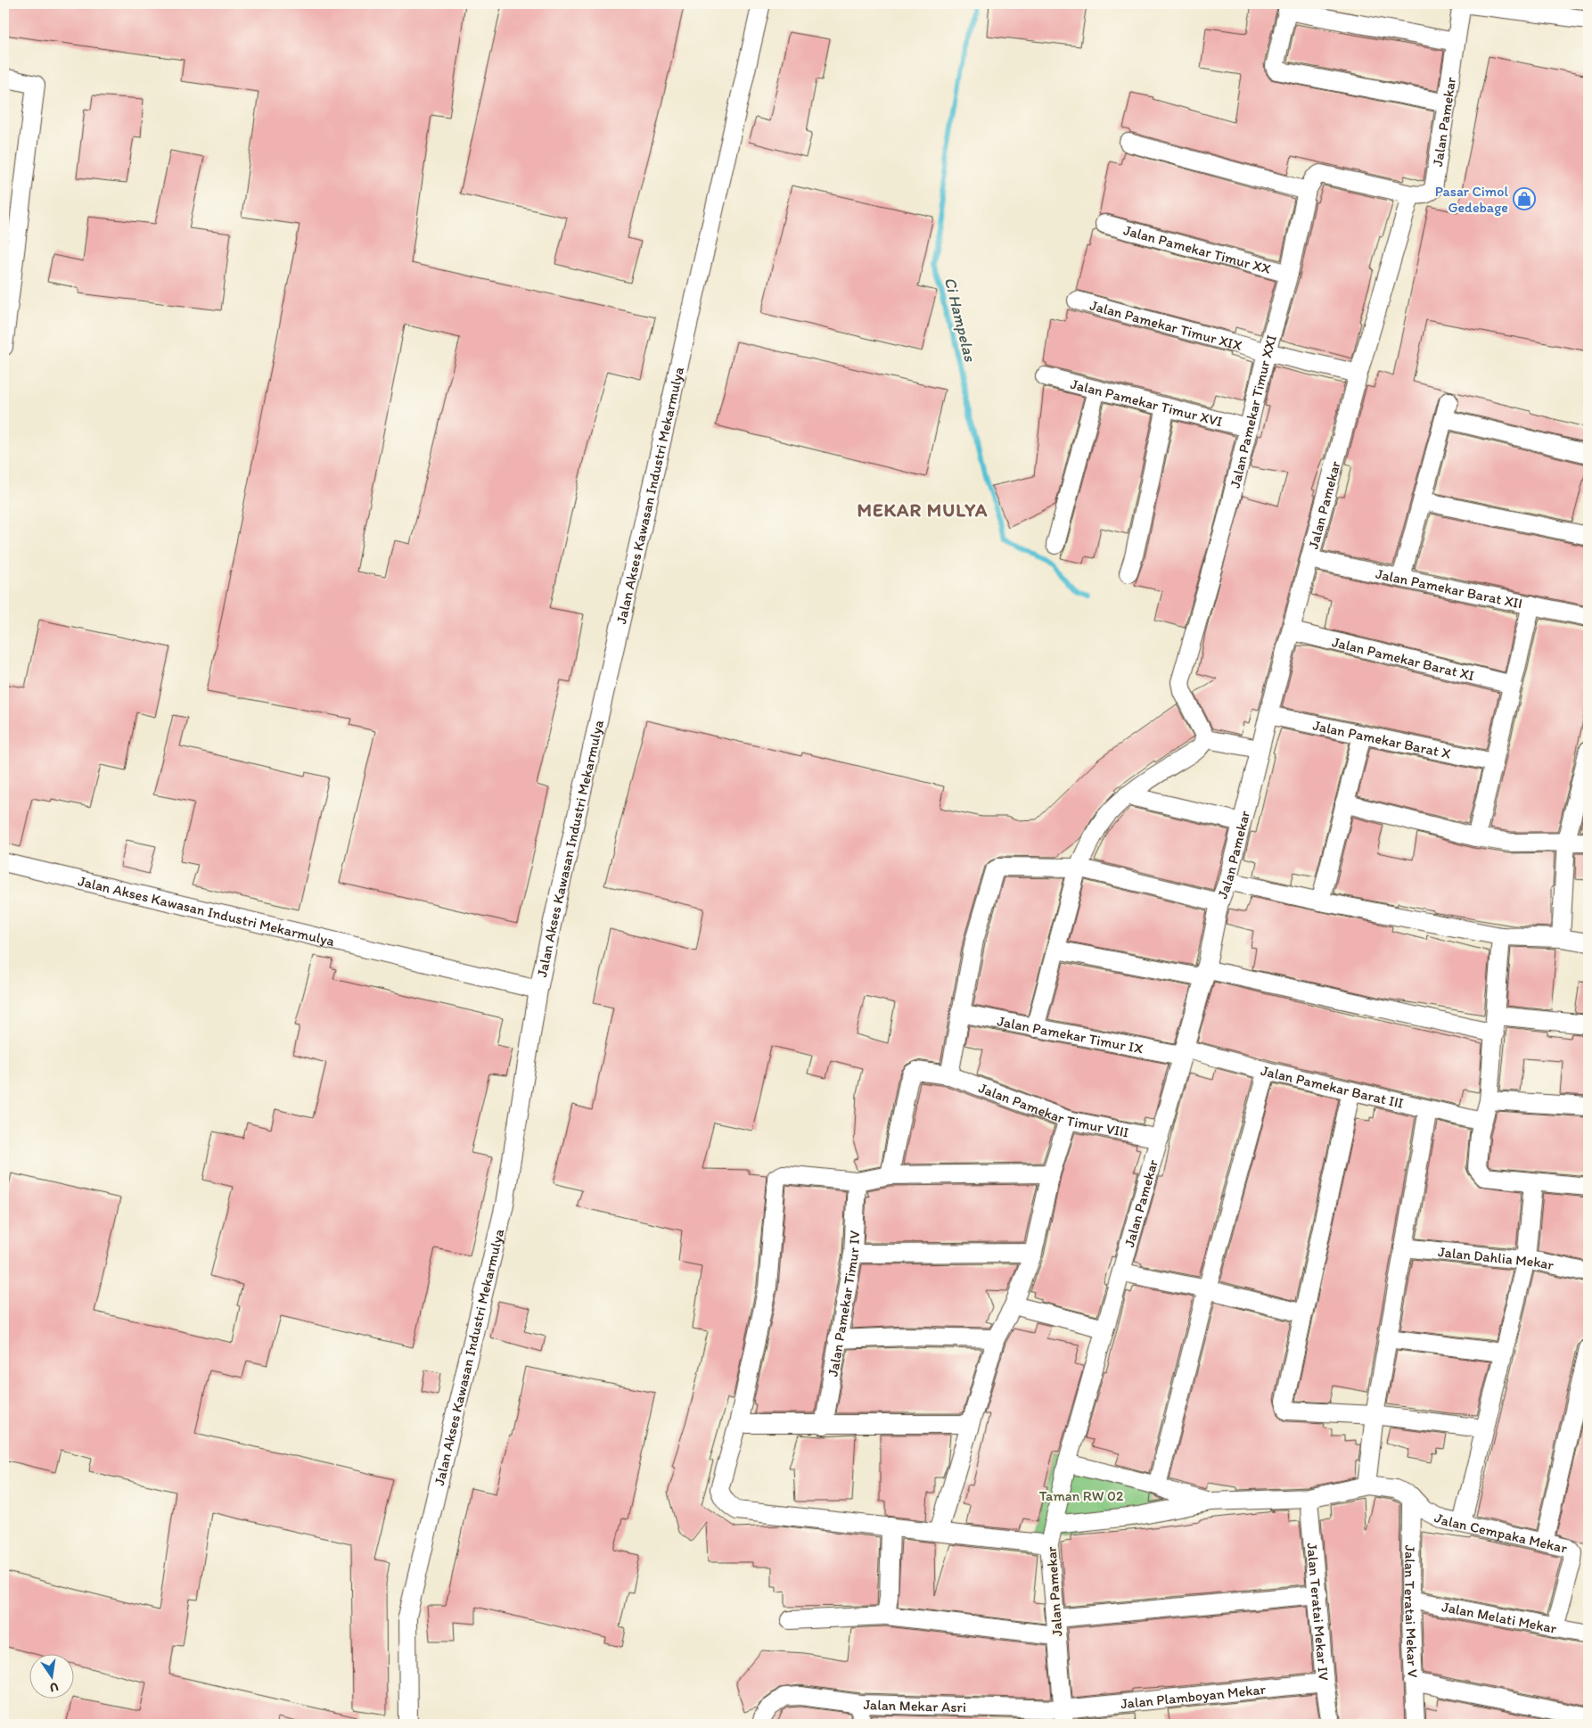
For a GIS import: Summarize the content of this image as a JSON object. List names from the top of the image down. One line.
{"streets":{"street":["Jalan Pamekar","Jalan Pamekar Timur XX","Jalan Pamekar Timur XIX","Jalan Pamekar Timur XVI","Jalan Pamekar Timur XXI","Jalan Akses Kawasan Industri Mekarmulya","Jalan Pamekar Barat XII","Jalan Pamekar Barat XI","Jalan Pamekar Barat X","Jalan Pamekar Timur IX","Jalan Pamekar Barat III","Jalan Pamekar Timur VIII","Jalan Dahlia Mekar","Jalan Pamekar Timur IV","Jalan Cempaka Mekar","Jalan Teratai Mekar V","Jalan Teratai Mekar IV","Jalan Melati Mekar","Jalan Plamboyan Mekar","Jalan Mekar Asri"]},"crossings":[["Jalan Pamekar","Jalan Pamekar Timur XIX"],["Jalan Pamekar","Jalan Pamekar Timur XXI"],["Jalan Pamekar","Jalan Pamekar Barat XII"],["Jalan Pamekar","Jalan Pamekar Barat XI"],["Jalan Pamekar","Jalan Pamekar Barat X"],["Jalan Pamekar","Jalan Pamekar Timur IX"],["Jalan Pamekar","Jalan Pamekar Barat III"],["Jalan Pamekar","Jalan Pamekar Timur VIII"],["Jalan Pamekar","Jalan Plamboyan Mekar"],["Jalan Pamekar","Jalan Mekar Asri"],["Jalan Pamekar Timur XX","Jalan Pamekar Timur XXI"],["Jalan Pamekar Timur XIX","Jalan Pamekar Timur XXI"],["Jalan Pamekar Timur XVI","Jalan Pamekar Timur XXI"],["Jalan Pamekar Timur IX","Jalan Pamekar Barat III"],["Jalan Cempaka Mekar","Jalan Teratai Mekar V"],["Jalan Cempaka Mekar","Jalan Melati Mekar"],["Jalan Teratai Mekar V","Jalan Melati Mekar"],["Jalan Teratai Mekar IV","Jalan Plamboyan Mekar"],["Jalan Plamboyan Mekar","Jalan Mekar Asri"]],"districts":["MEKAR MULYA"],"water":["Ci Hampelas"],"parks":["Taman RW 02"],"places":{"shop":["Pasar Cimol Gedebage"]},"north":"bottom"}
